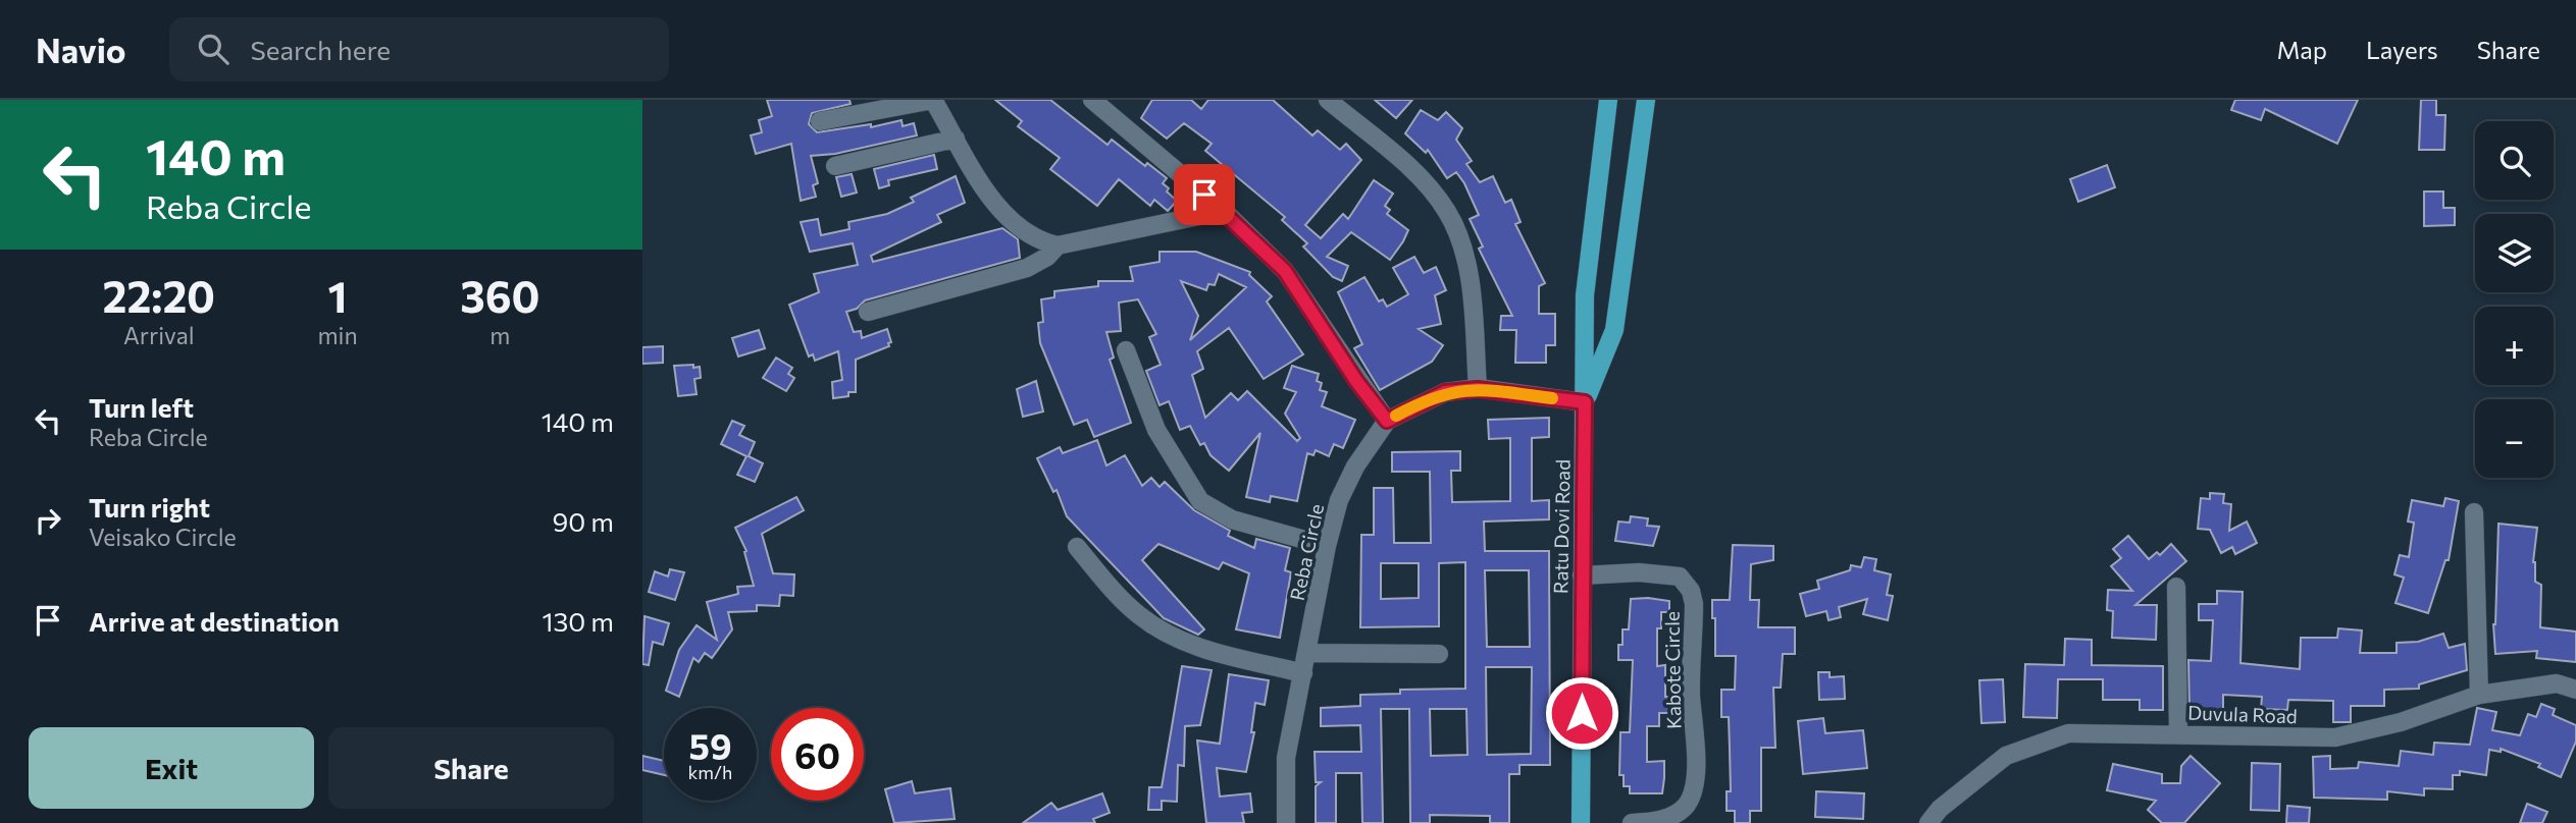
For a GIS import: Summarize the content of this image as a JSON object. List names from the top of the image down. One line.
{"streets":{"main road":["Ratu Dovi Road"],"street":["Reba Circle","Kabote Circle","Duvula Road"]},"crossings":[["Ratu Dovi Road","Reba Circle"],["Ratu Dovi Road","Kabote Circle"]],"page":{"header":"Navio","search":"Search here","nav":["Map","Layers","Share"],"turn":["140 m","Reba Circle"],"map_buttons":["+","−"],"eta":["22:20","Arrival","1","min","360","m"],"list":[{"name":"Turn left","note":"Reba Circle","value":"140 m"},{"name":"Turn right","note":"Veisako Circle","value":"90 m"},{"name":"Arrive at destination","value":"130 m"}],"speed":"59 km/h","limit":"60","buttons":["Exit","Share"]}}
